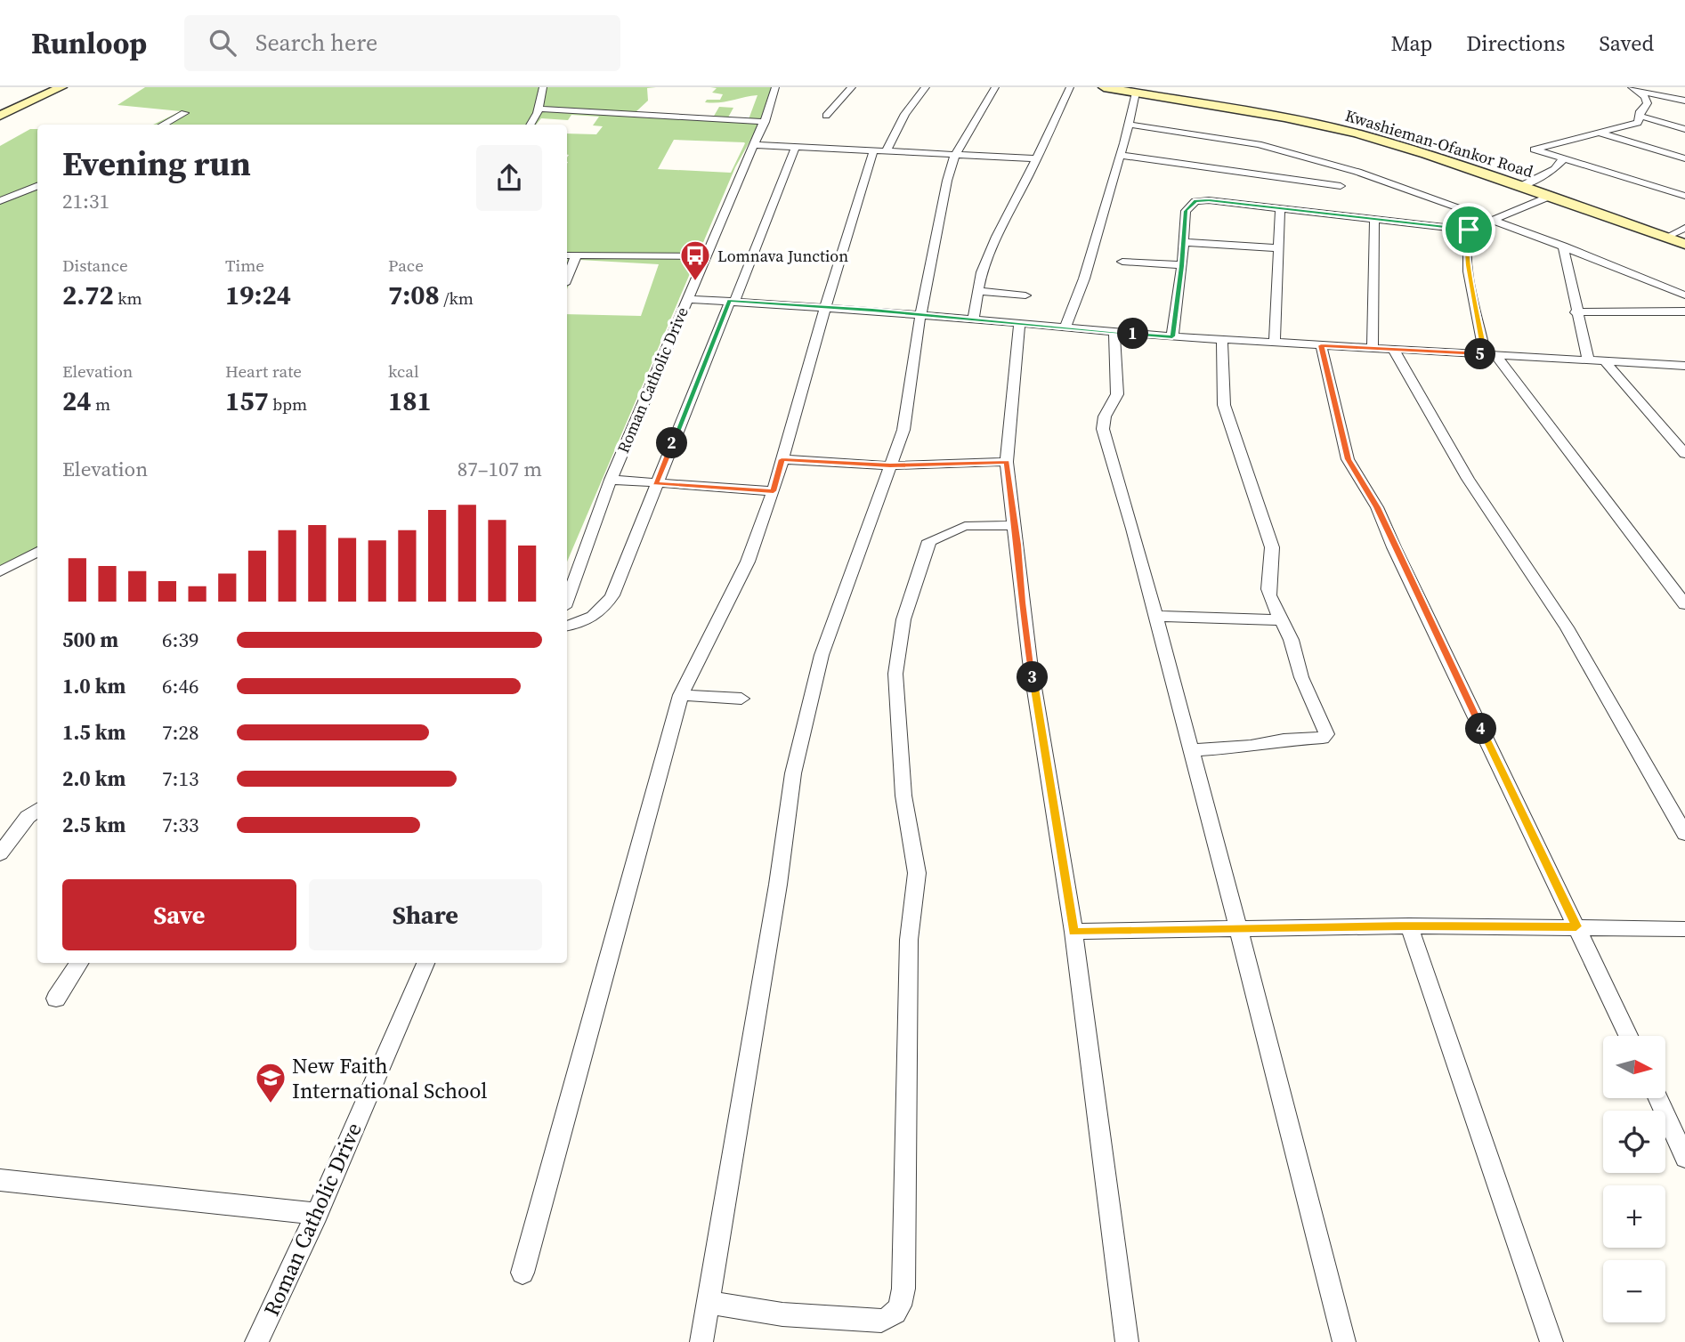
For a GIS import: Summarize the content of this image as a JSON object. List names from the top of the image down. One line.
{"streets":{"main road":["Kwashieman-Ofankor Road"],"street":["Roman Catholic Drive"]},"places":{"bus stop":["Lomnava Junction"],"school or university":["New Faith International School"]},"north":"right","page":{"header":"Runloop","search":"Search here","nav":["Map","Directions","Saved"],"heading":["Evening run","21:31"],"stats":[["Distance","2.72 km"],["Time","19:24"],["Pace","7:08 /km"],["Elevation","24 m"],["Heart rate","157 bpm"],["kcal","181"]],"pins":["1","5","2","3","4"],"chart":["Elevation","87–107 m"],"list":[{"name":"500 m","note":"6:39"},{"name":"1.0 km","note":"6:46"},{"name":"1.5 km","note":"7:28"},{"name":"2.0 km","note":"7:13"},{"name":"2.5 km","note":"7:33"}],"buttons":["Save","Share"],"map_buttons":["+","−"]}}
